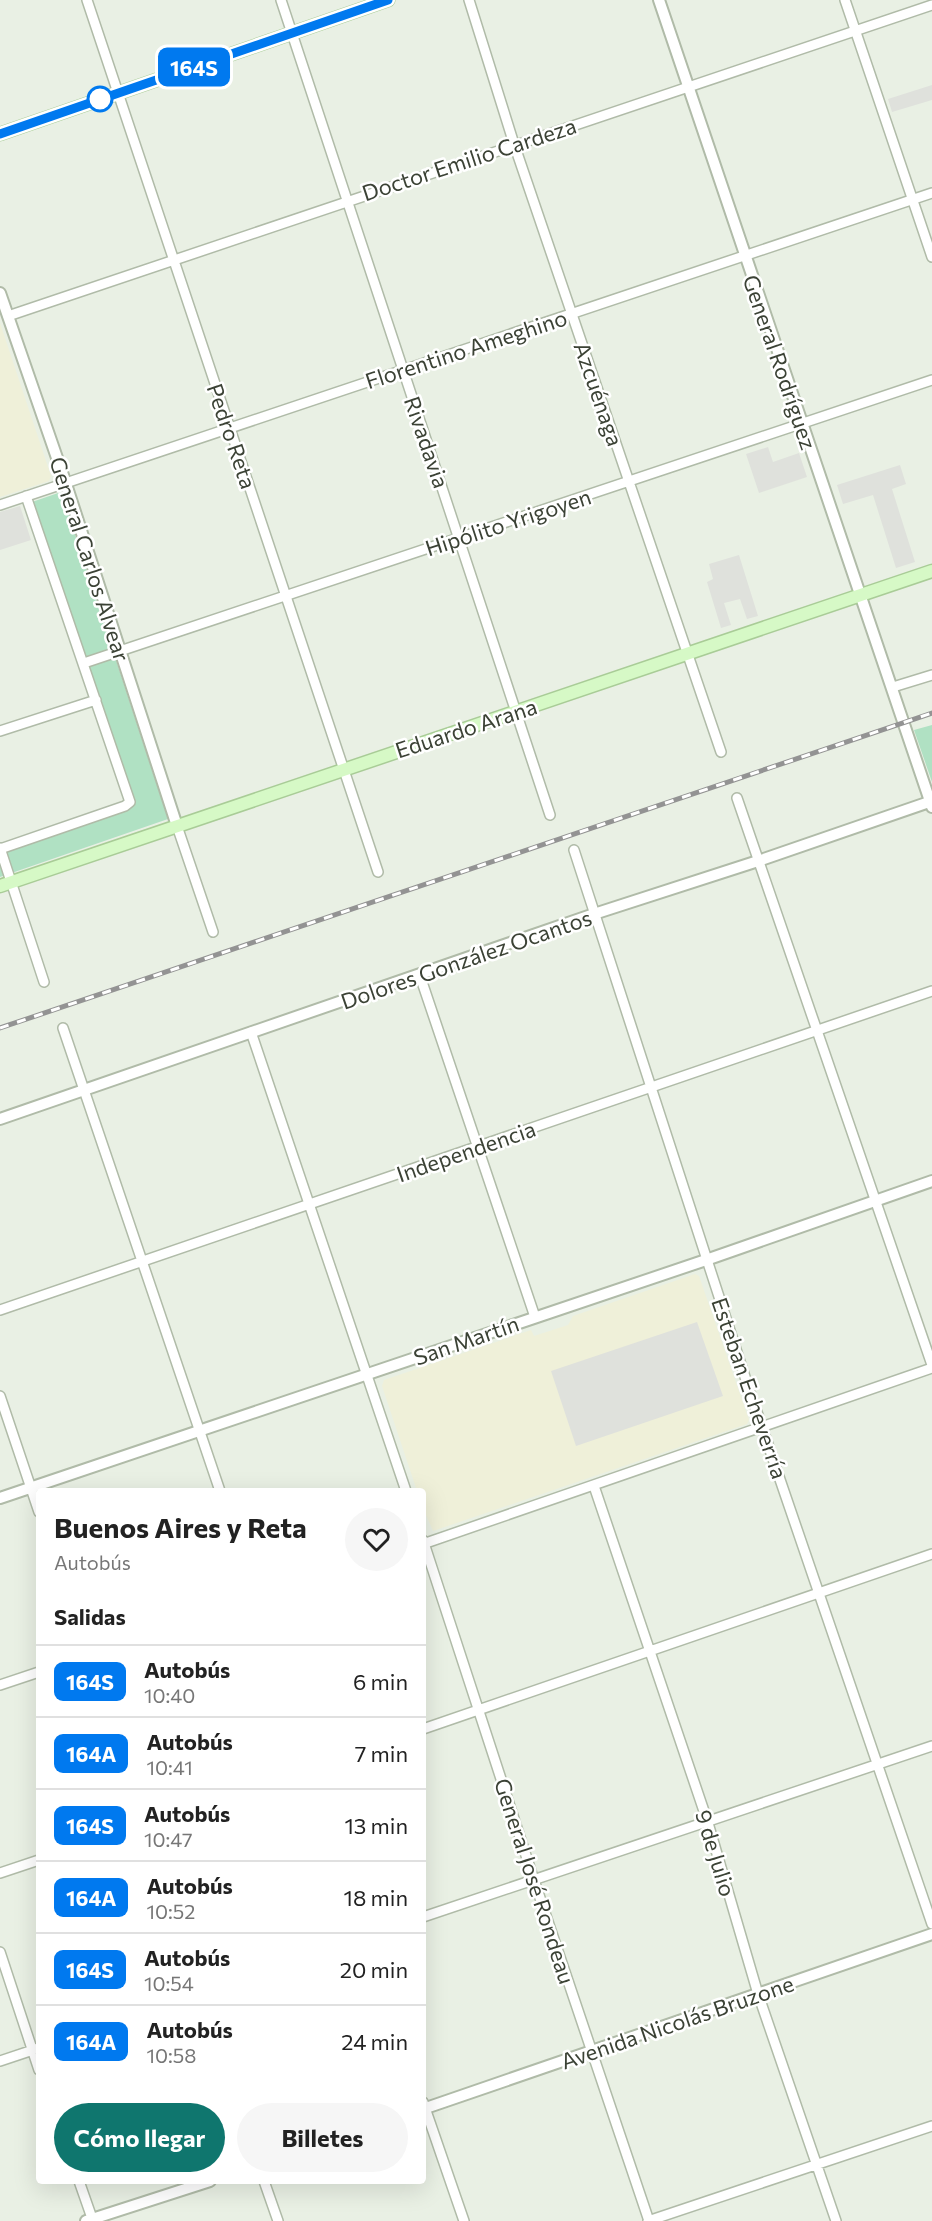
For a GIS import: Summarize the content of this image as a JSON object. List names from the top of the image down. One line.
{"streets":{"main road":["Eduardo Arana"],"street":["Doctor Emilio Cardeza","Florentino Ameghino","General Rodríguez","Azcuénaga","Pedro Reta","Rivadavia","Hipólito Yrigoyen","General Carlos Alvear","Dolores González Ocantos","Independencia","San Martín","Esteban Echeverría","9 de Julio","General José Rondeau","Avenida Nicolás Bruzone"]},"crossings":[["Doctor Emilio Cardeza","General Rodríguez"],["Doctor Emilio Cardeza","Azcuénaga"],["Doctor Emilio Cardeza","Pedro Reta"],["Doctor Emilio Cardeza","Rivadavia"],["Doctor Emilio Cardeza","General Carlos Alvear"],["Florentino Ameghino","General Rodríguez"],["Florentino Ameghino","Azcuénaga"],["Florentino Ameghino","Pedro Reta"],["Florentino Ameghino","Rivadavia"],["Florentino Ameghino","General Carlos Alvear"],["General Rodríguez","Hipólito Yrigoyen"],["General Rodríguez","Eduardo Arana"],["General Rodríguez","Dolores González Ocantos"],["Azcuénaga","Hipólito Yrigoyen"],["Azcuénaga","Eduardo Arana"],["Pedro Reta","Hipólito Yrigoyen"],["Pedro Reta","Eduardo Arana"],["Rivadavia","Hipólito Yrigoyen"],["Rivadavia","Eduardo Arana"],["Hipólito Yrigoyen","General Carlos Alvear"],["General Carlos Alvear","Eduardo Arana"],["Dolores González Ocantos","Esteban Echeverría"],["Independencia","Esteban Echeverría"],["San Martín","Esteban Echeverría"],["9 de Julio","Avenida Nicolás Bruzone"],["General José Rondeau","Avenida Nicolás Bruzone"]],"lines":["bus line 164S"],"page":{"on_map":"164S","heading":[["Buenos Aires y Reta","Autobús"],"Salidas"],"list":[{"mark":"164S","name":"Autobús","note":"10:40","value":"6 min"},{"mark":"164A","name":"Autobús","note":"10:41","value":"7 min"},{"mark":"164S","name":"Autobús","note":"10:47","value":"13 min"},{"mark":"164A","name":"Autobús","note":"10:52","value":"18 min"},{"mark":"164S","name":"Autobús","note":"10:54","value":"20 min"},{"mark":"164A","name":"Autobús","note":"10:58","value":"24 min"}],"buttons":["Cómo llegar","Billetes"]}}
